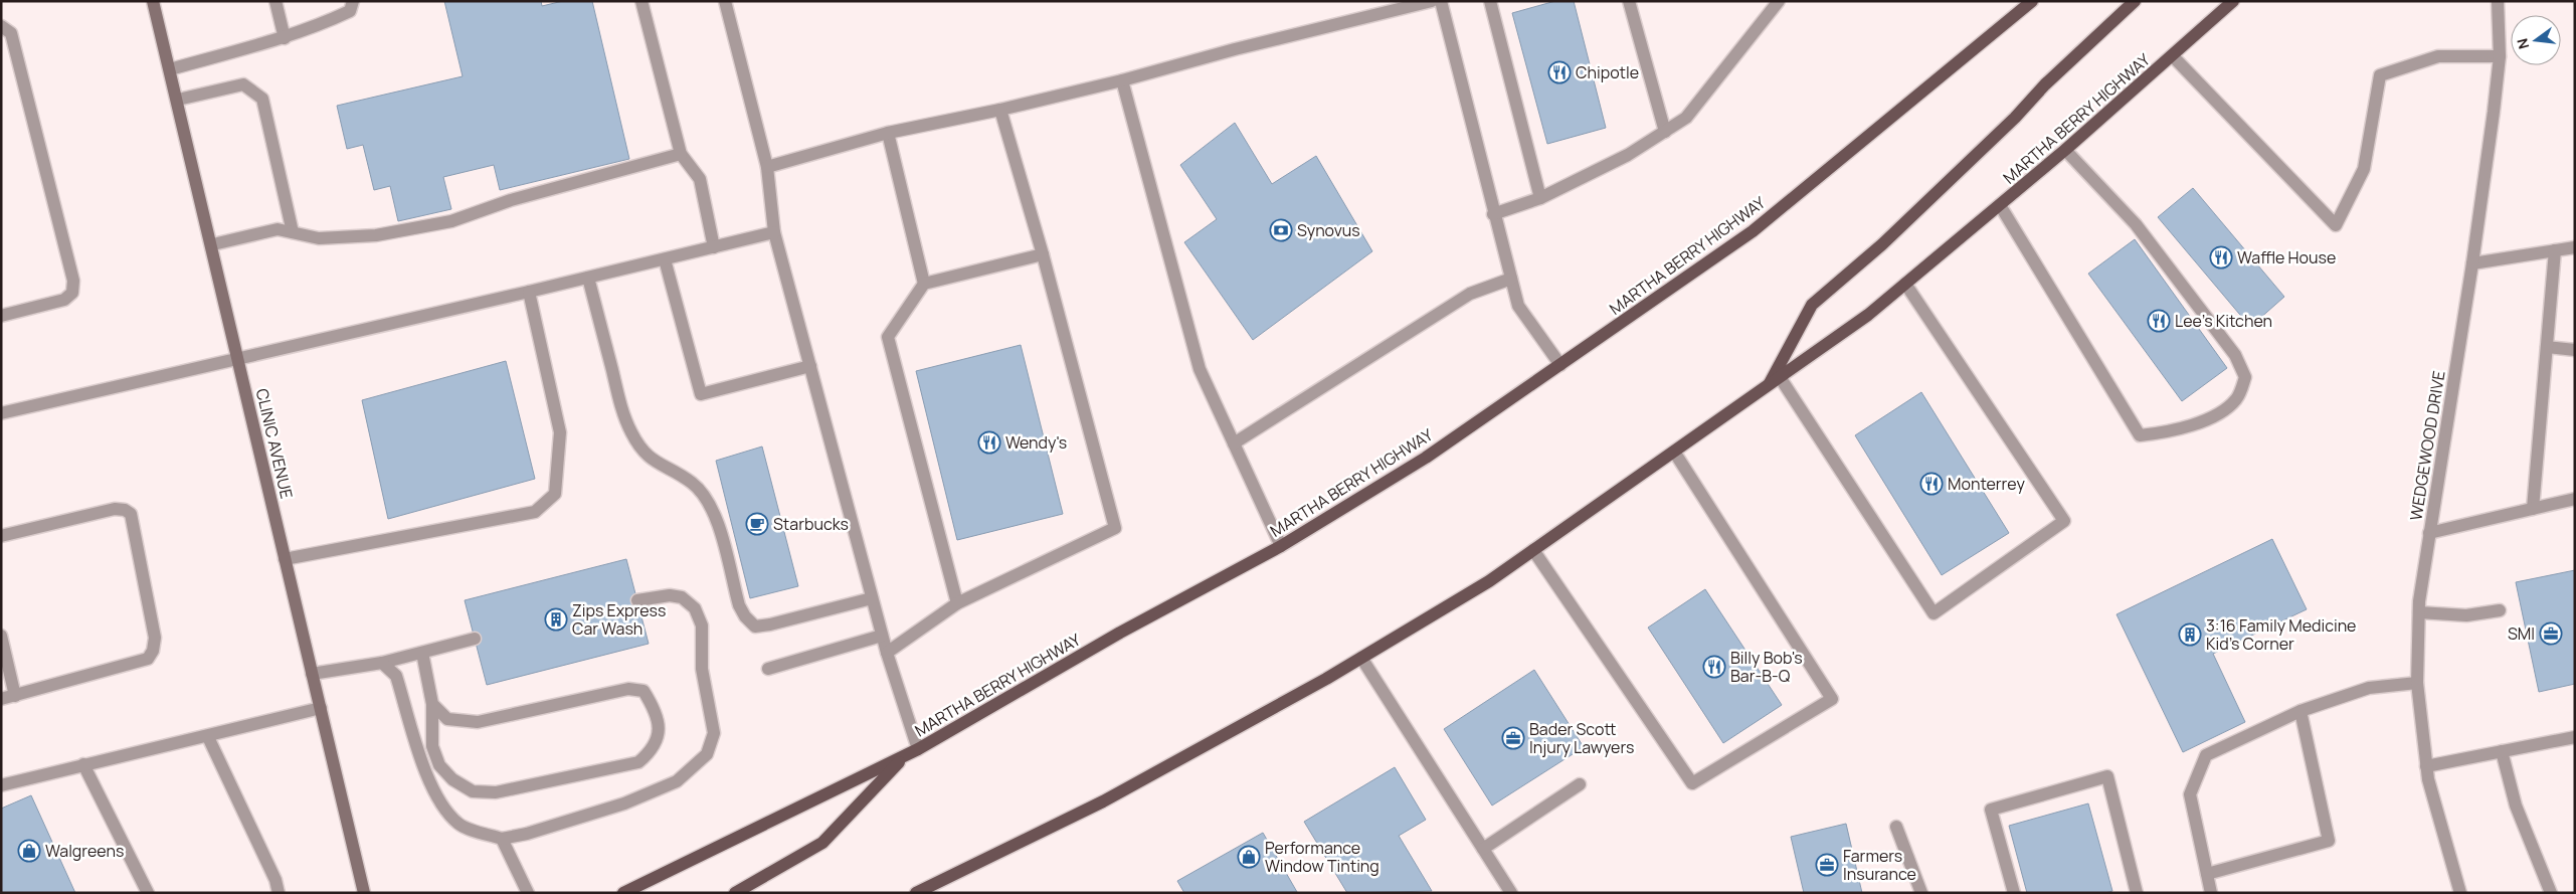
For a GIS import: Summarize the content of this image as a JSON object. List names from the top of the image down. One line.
{"streets":{"main road":["MARTHA BERRY HIGHWAY"],"street":["CLINIC AVENUE","WEDGEWOOD DRIVE"]},"places":{"restaurant":["Chipotle","Waffle House","Lee's Kitchen","Wendy's","Monterrey","Billy Bob's Bar-B-Q"],"bank":["Synovus"],"cafe":["Starbucks"],"building":["Zips Express Car Wash","3:16 Family Medicine Kid's Corner"],"office":["SMI","Bader Scott Injury Lawyers","Farmers Insurance"],"shop":["Walgreens","Performance Window Tinting"]},"north":"left"}
